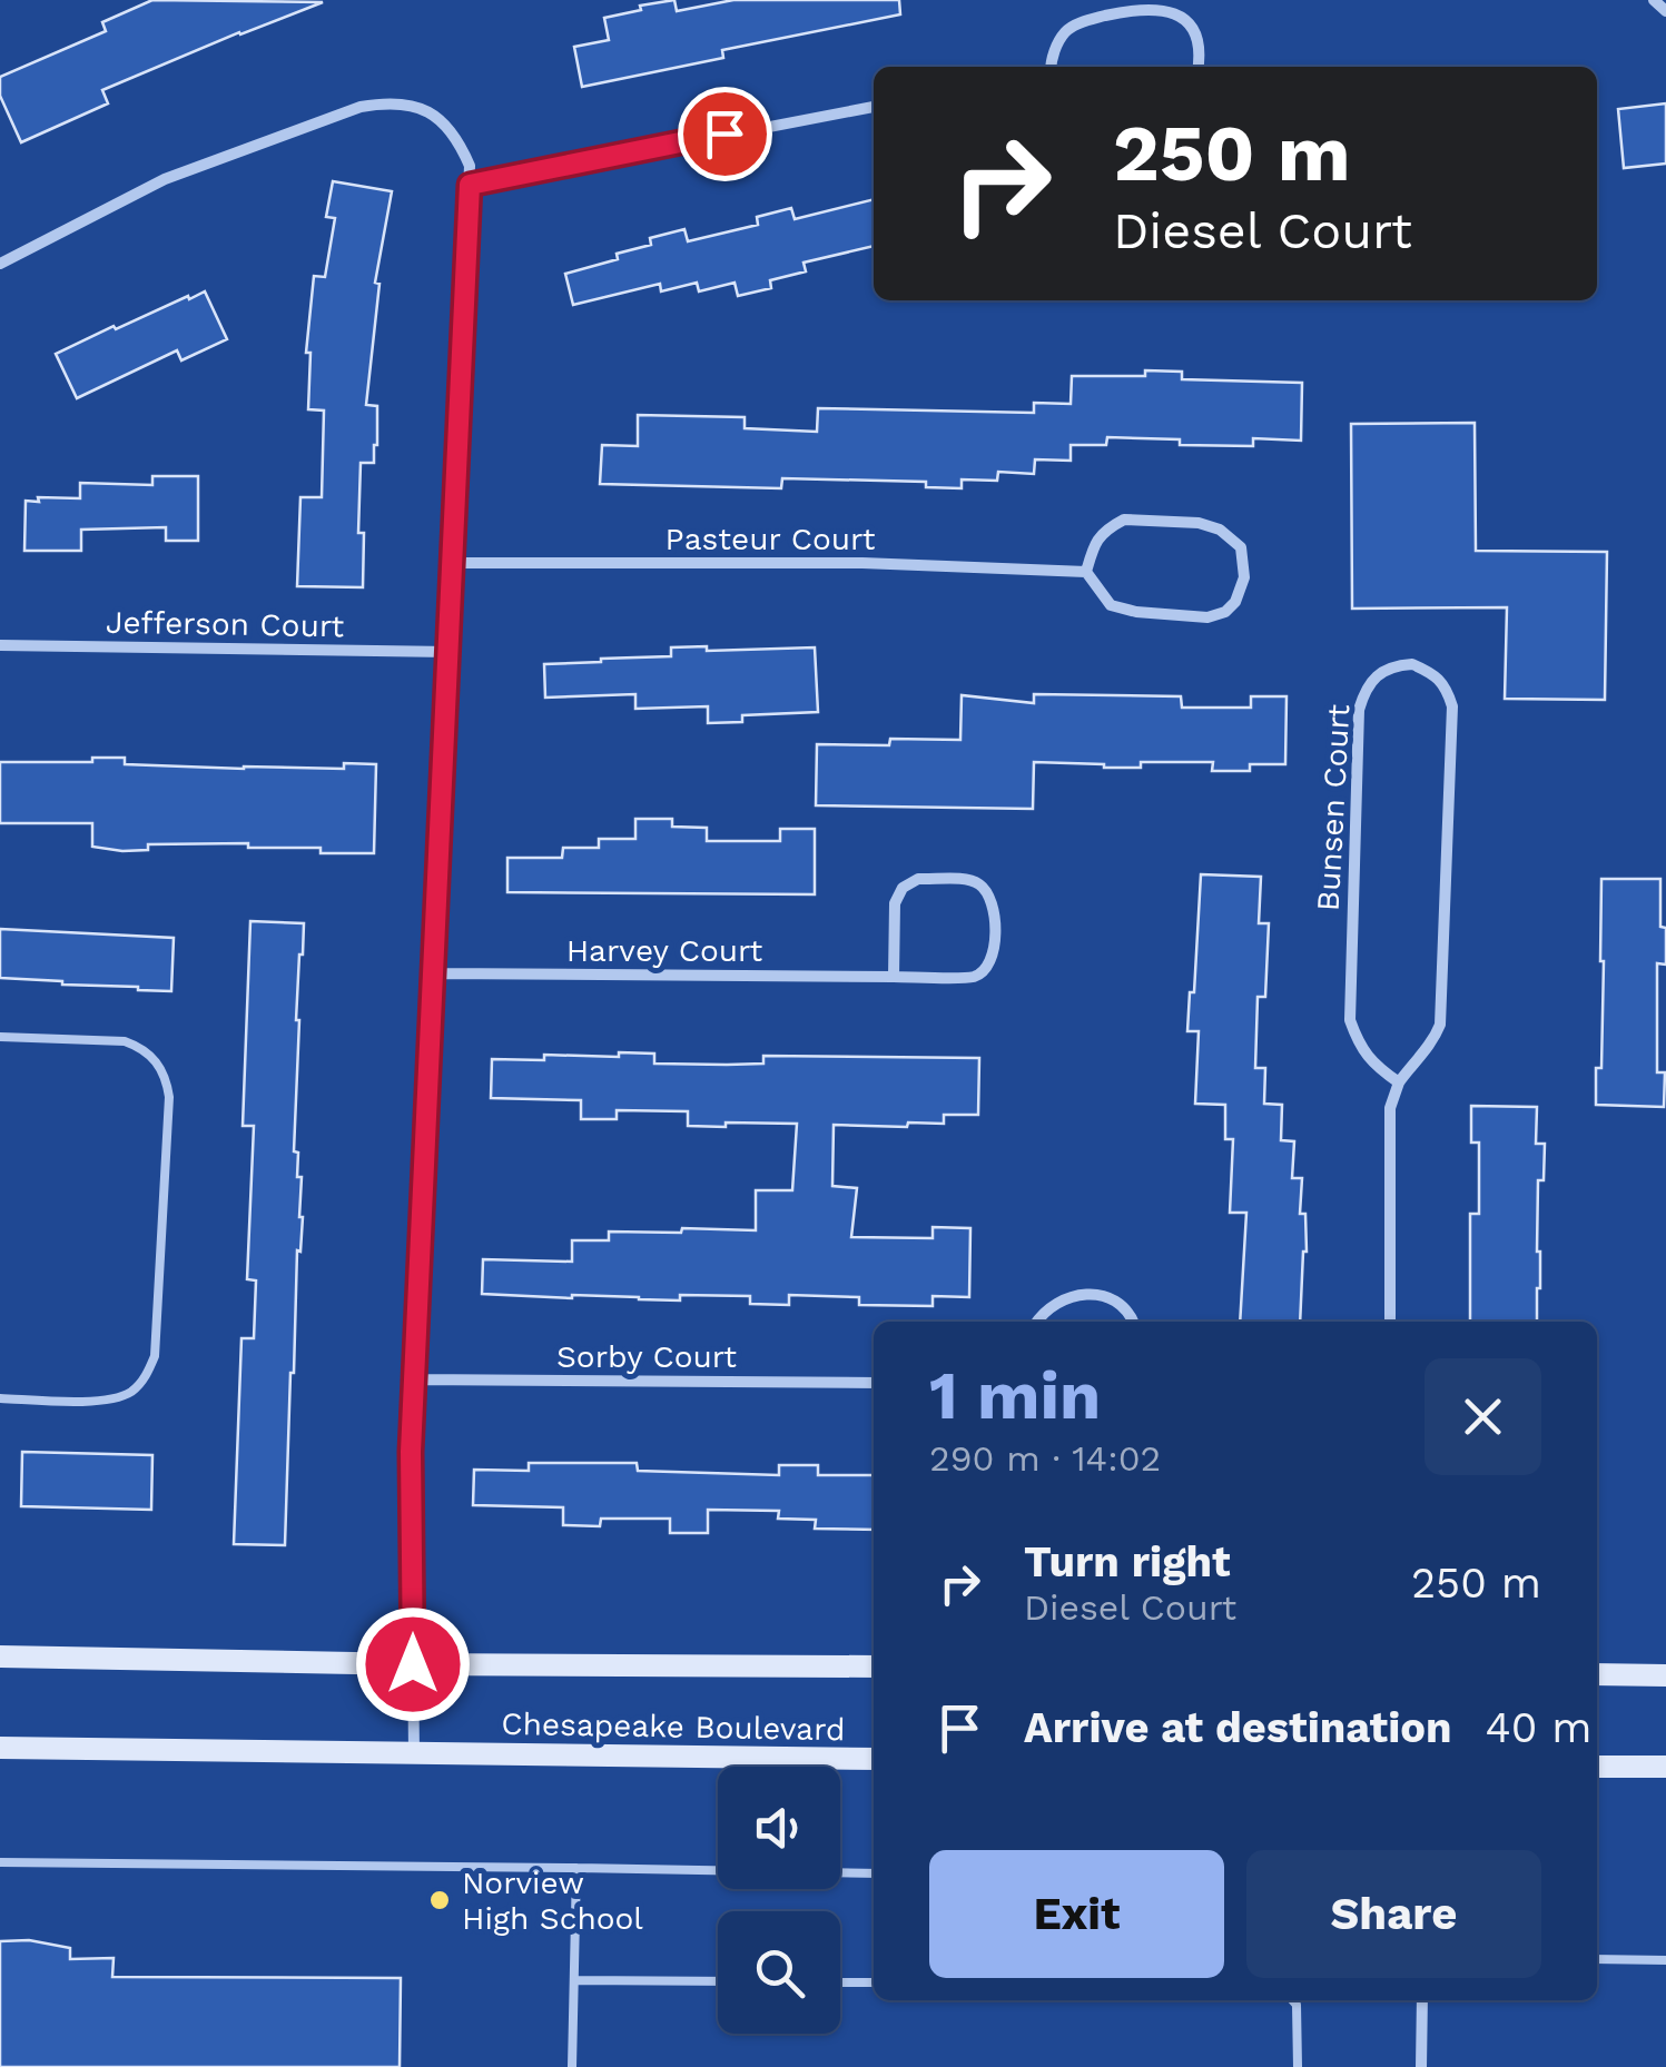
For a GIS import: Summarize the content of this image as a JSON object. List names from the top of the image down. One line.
{"streets":{"main road":["Chesapeake Boulevard"],"street":["Pasteur Court","Jefferson Court","Bunsen Court","Harvey Court","Sorby Court"]},"places":["Norview High School"],"page":{"turn":["250 m","Diesel Court"],"heading":["1 min","290 m · 14:02"],"list":[{"name":"Turn right","note":"Diesel Court","value":"250 m"},{"name":"Arrive at destination","value":"40 m"}],"buttons":["Exit","Share"]}}
